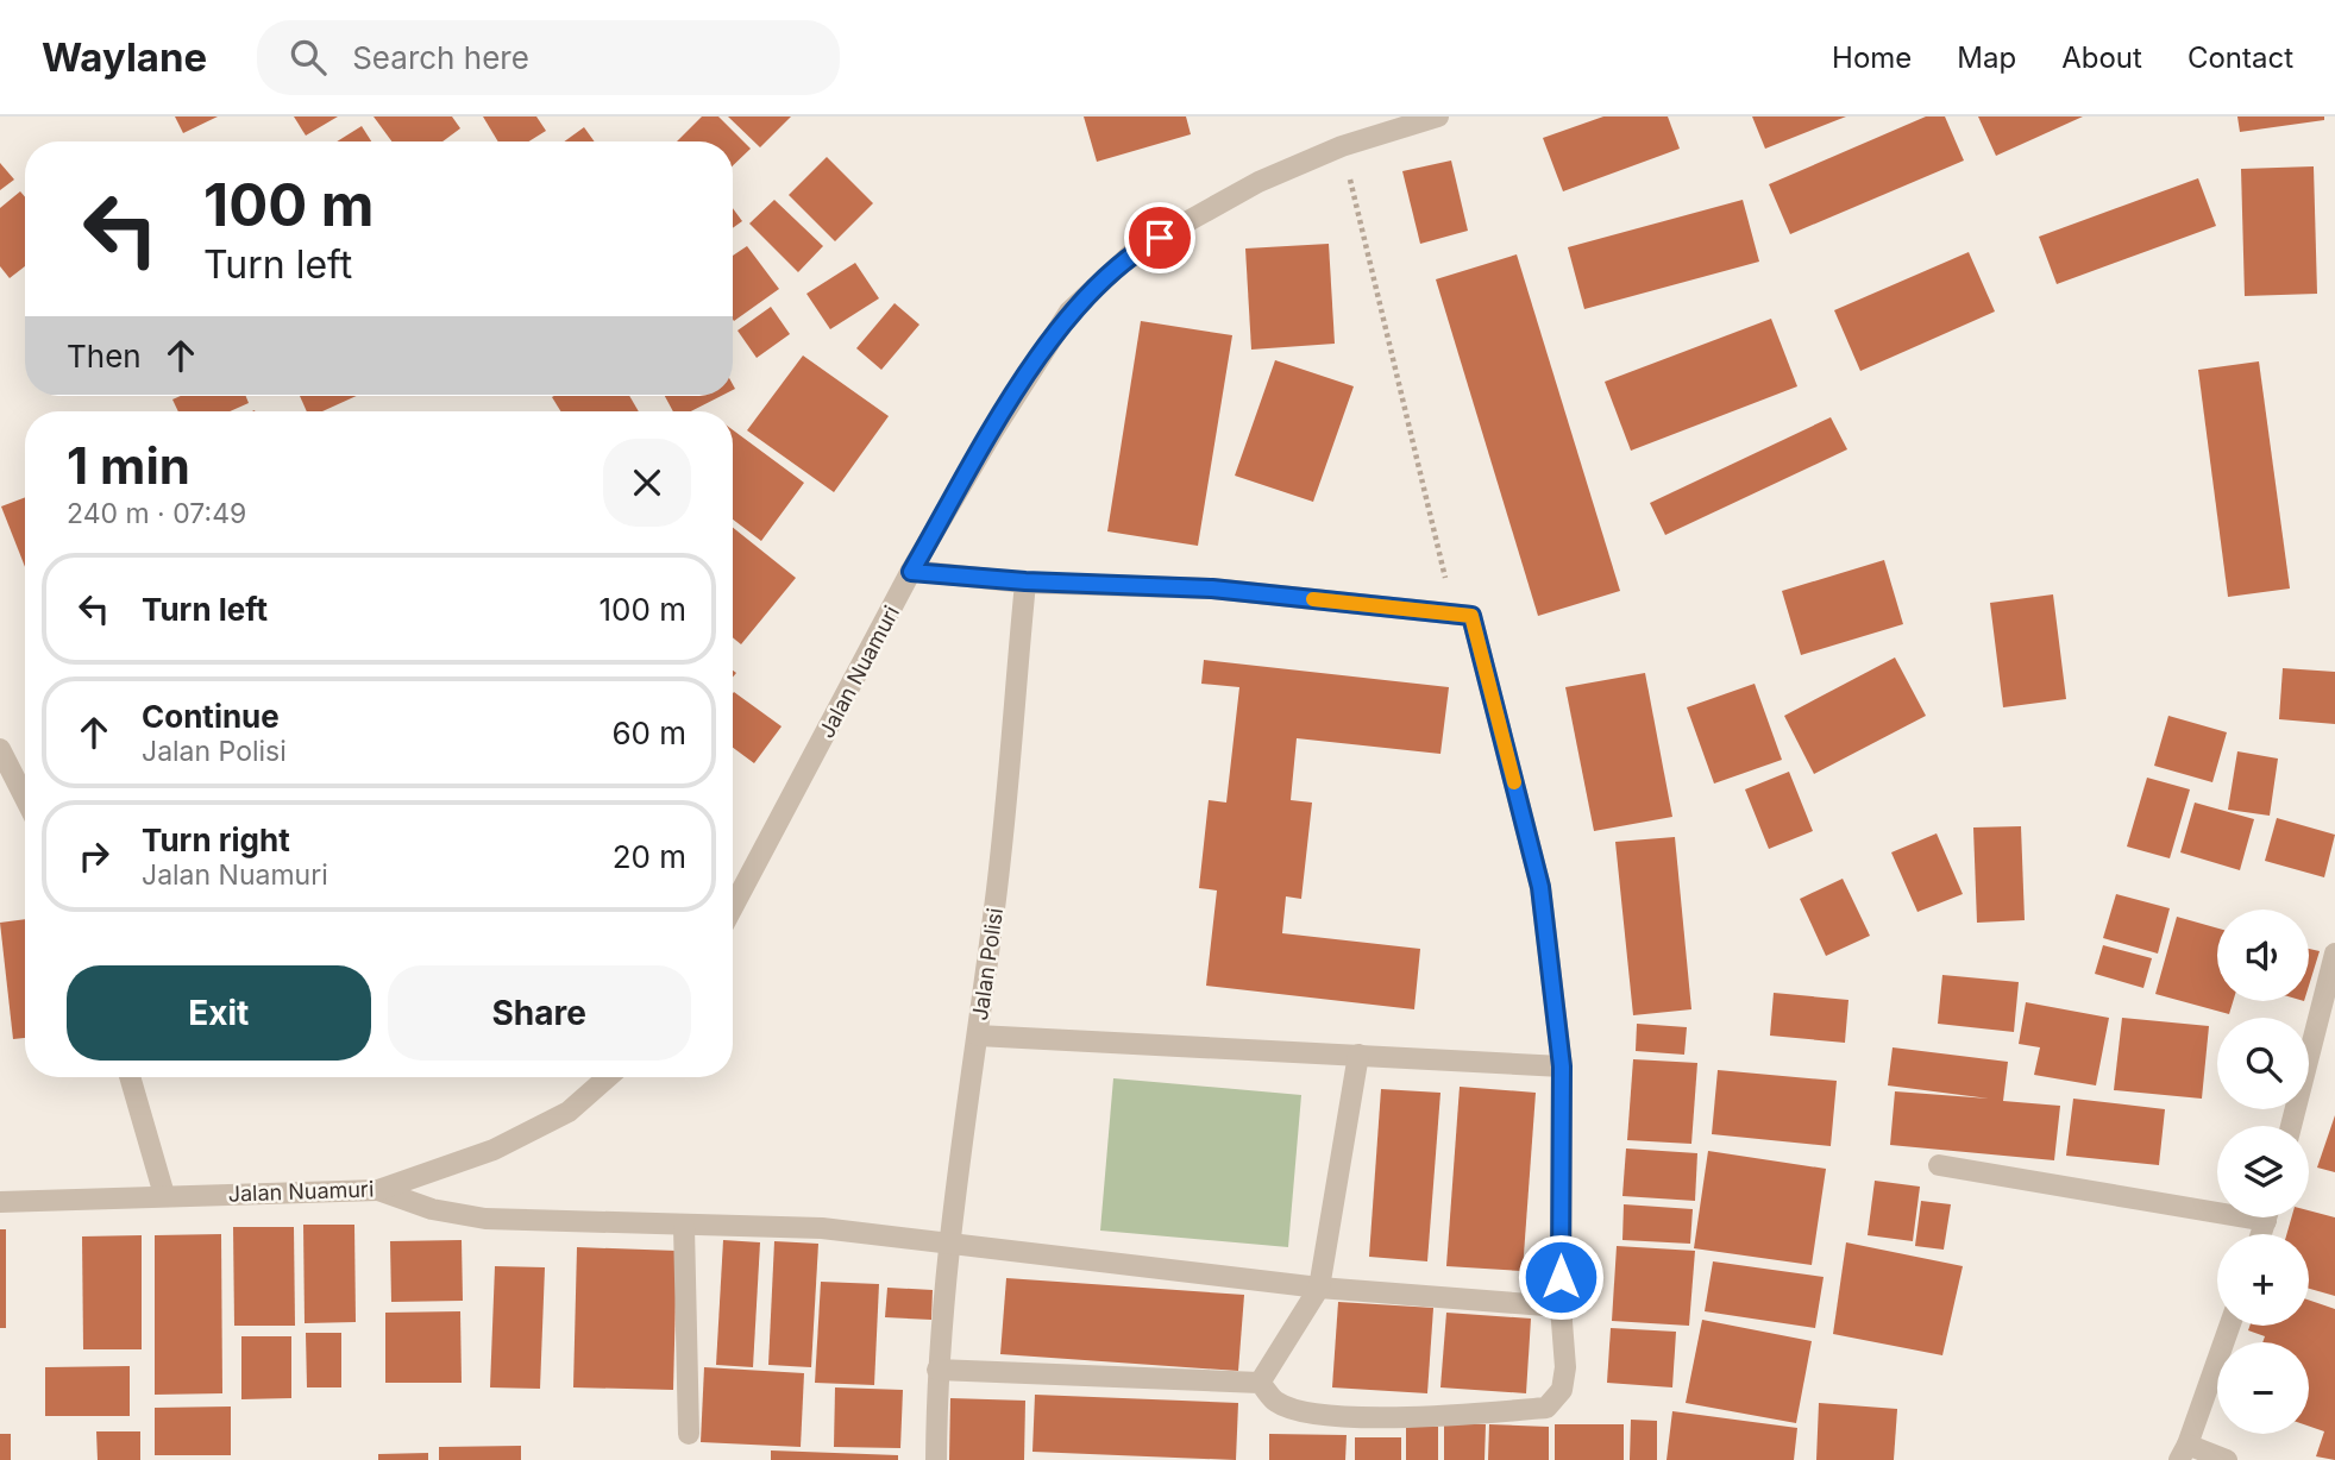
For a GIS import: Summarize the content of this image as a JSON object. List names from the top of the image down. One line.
{"streets":{"street":["Jalan Nuamuri","Jalan Polisi"]},"page":{"header":"Waylane","search":"Search here","nav":["Home","Map","About","Contact"],"turn":["100 m","Turn left"],"then":"Then","heading":["1 min","240 m · 07:49"],"list":[{"name":"Turn left","value":"100 m"},{"name":"Continue","note":"Jalan Polisi","value":"60 m"},{"name":"Turn right","note":"Jalan Nuamuri","value":"20 m"}],"map_buttons":["+","−"],"buttons":["Exit","Share"]}}
